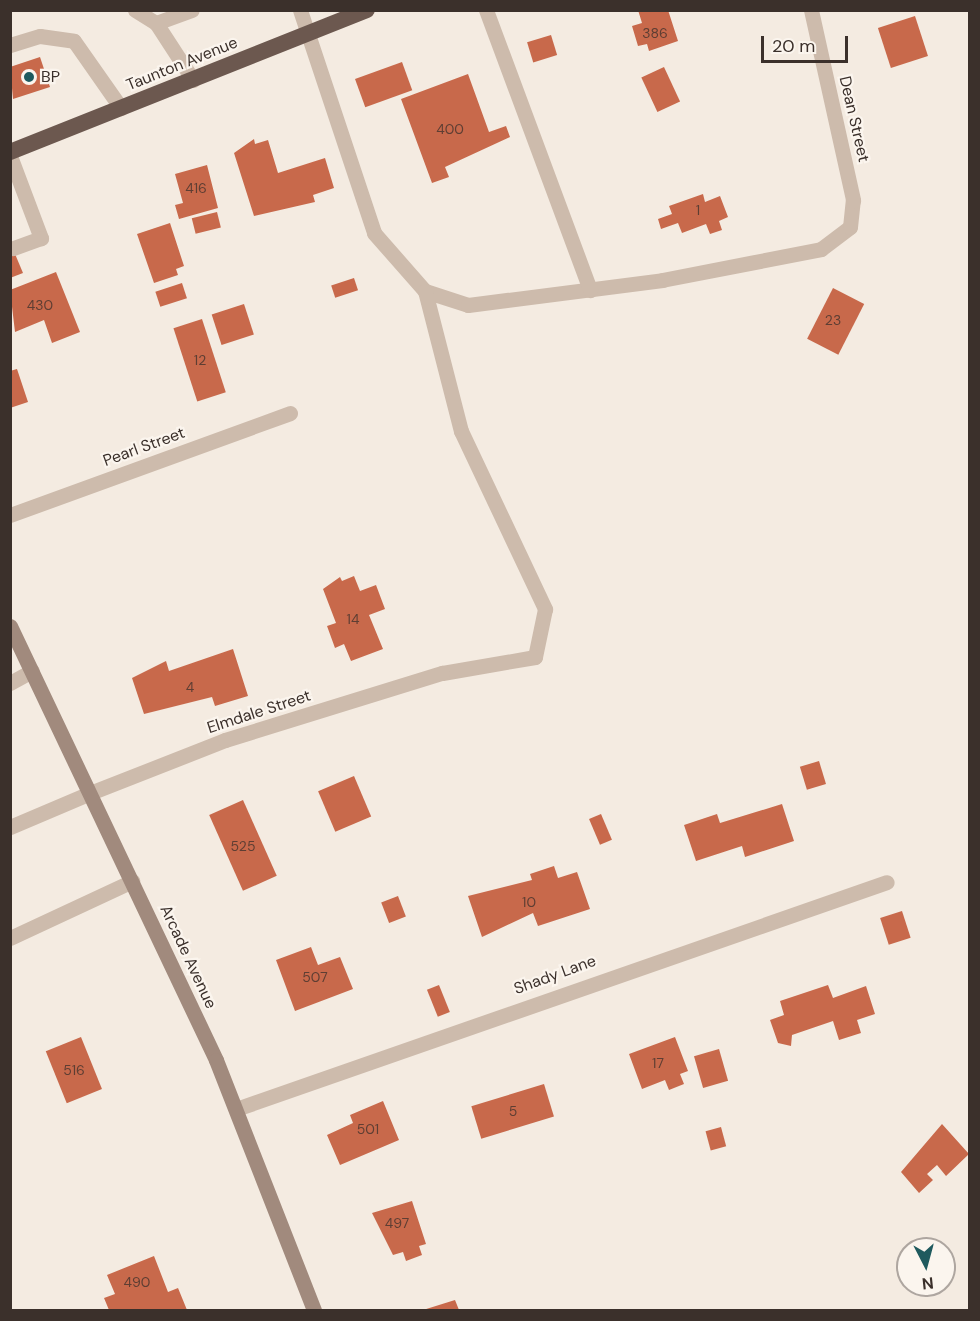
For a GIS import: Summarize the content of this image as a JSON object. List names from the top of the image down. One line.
{"streets":{"highway":["Taunton Avenue"],"main road":["Arcade Avenue"],"street":["Dean Street","Pearl Street","Elmdale Street","Shady Lane"]},"crossings":[["Elmdale Street","Arcade Avenue"],["Arcade Avenue","Shady Lane"]],"places":["BP"],"house_numbers":["386","400","416","1","430","23","12","14","4","525","10","507","17","516","5","501","497","490"],"scale_bar":"20 m","north":"bottom"}
